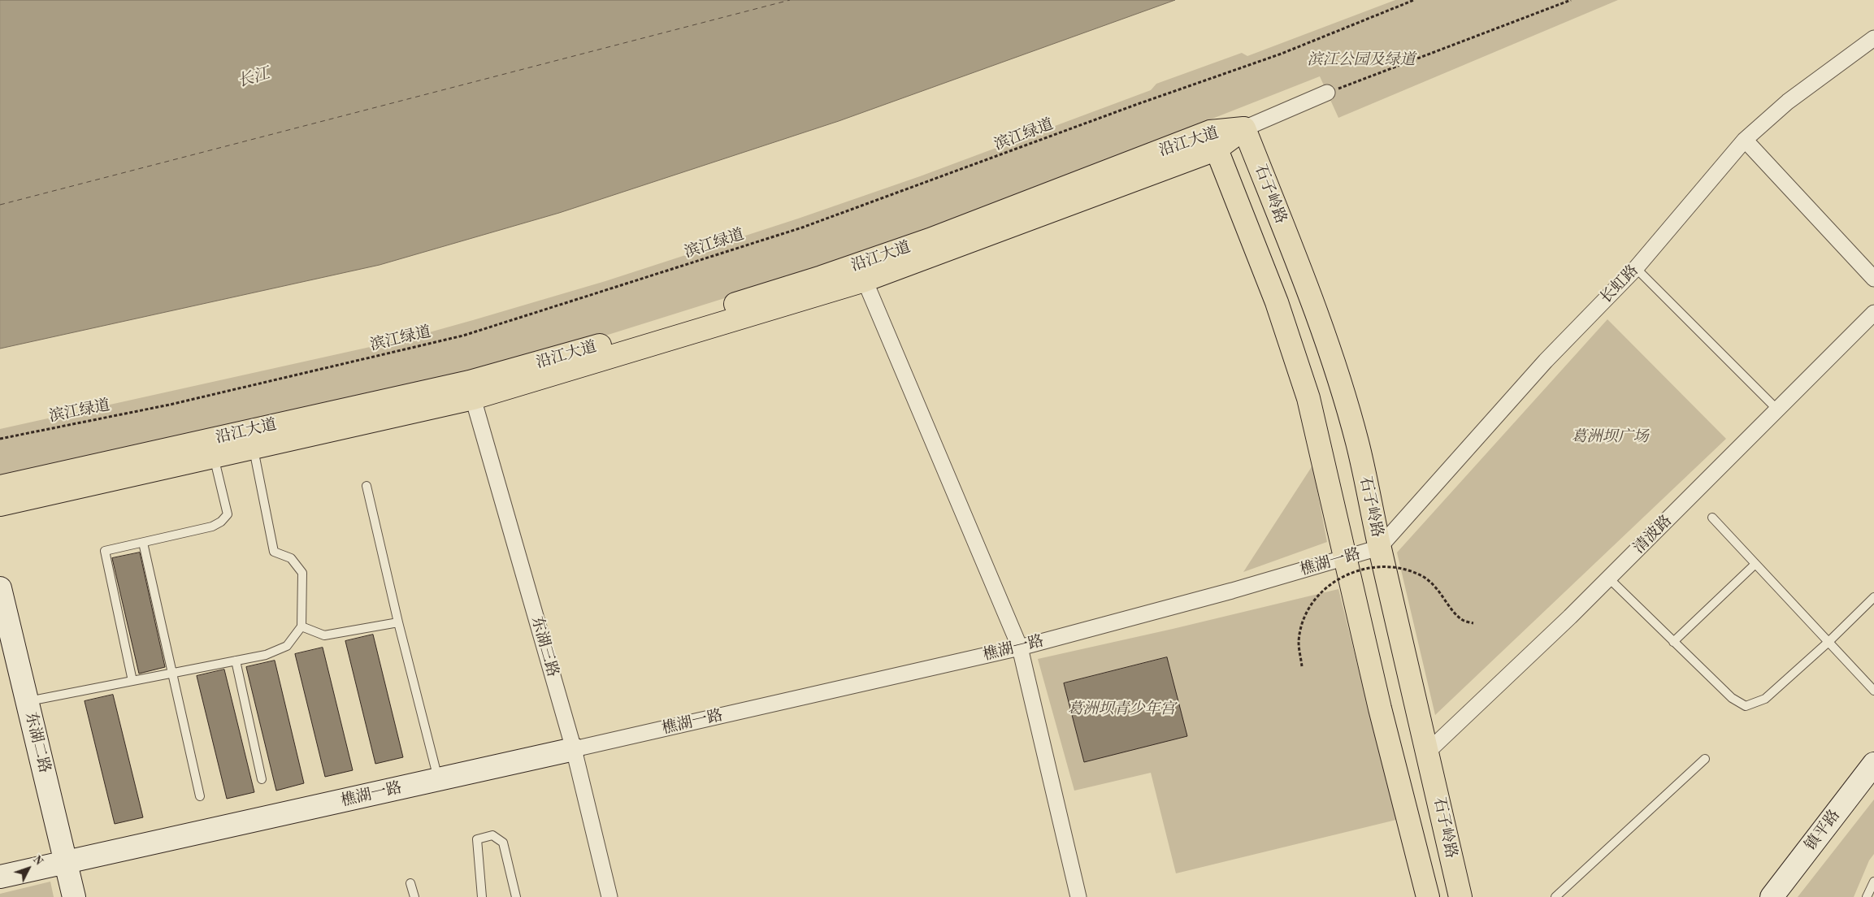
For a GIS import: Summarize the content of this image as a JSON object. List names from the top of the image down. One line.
{"streets":{"main road":["沿江大道","石子岭路"],"street":["长虹路","清波路","樵湖一路","东湖三路","东湖二路","镇平路"],"path":["滨江绿道"]},"crossings":[["沿江大道","石子岭路"],["沿江大道","东湖三路"],["石子岭路","长虹路"],["石子岭路","清波路"],["石子岭路","樵湖一路"],["长虹路","樵湖一路"],["樵湖一路","东湖三路"],["樵湖一路","东湖二路"]],"water":["长江"],"parks":["滨江公园及绿道","葛洲坝广场","葛洲坝青少年宫"],"north":"top right"}
